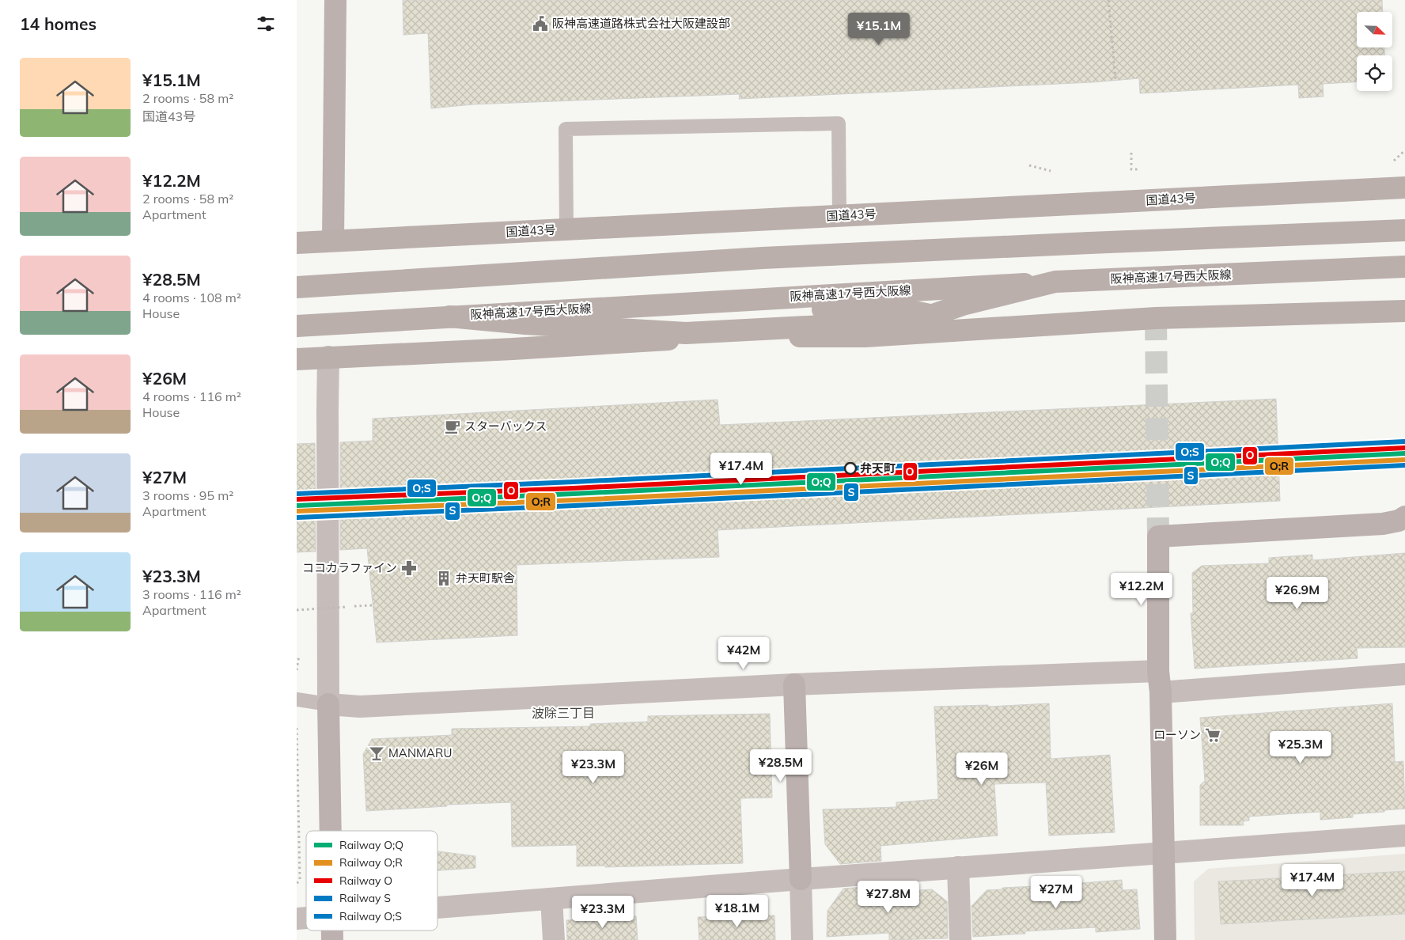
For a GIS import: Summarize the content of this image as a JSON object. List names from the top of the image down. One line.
{"streets":{"highway":["国道43号","阪神高速17号西大阪線"]},"districts":["波除三丁目"],"places":{"public building":["阪神高速道路株式会社大阪建設部"],"cafe":["スターバックス"],"other":["弁天町"],"pharmacy":["ココカラファイン"],"building":["弁天町駅舎"],"supermarket":["ローソン"],"bar":["MANMARU"]},"lines":["rail line O;S","rail line O","rail line O;Q","rail line O;R","rail line S"],"legend":["Railway O;Q","Railway O;R","Railway O","Railway S","Railway O;S"],"north":"bottom right","page":{"heading":"14 homes","price":["¥15.1M","¥17.4M","¥12.2M","¥26.9M","¥42M","¥25.3M","¥28.5M","¥23.3M","¥26M","¥17.4M","¥27M","¥27.8M","¥18.1M","¥23.3M"],"list":[{"name":"¥15.1M","note":"2 rooms · 58 m² · 国道43号"},{"name":"¥12.2M","note":"2 rooms · 58 m² · Apartment"},{"name":"¥28.5M","note":"4 rooms · 108 m² · House"},{"name":"¥26M","note":"4 rooms · 116 m² · House"},{"name":"¥27M","note":"3 rooms · 95 m² · Apartment"},{"name":"¥23.3M","note":"3 rooms · 116 m² · Apartment"}]}}
